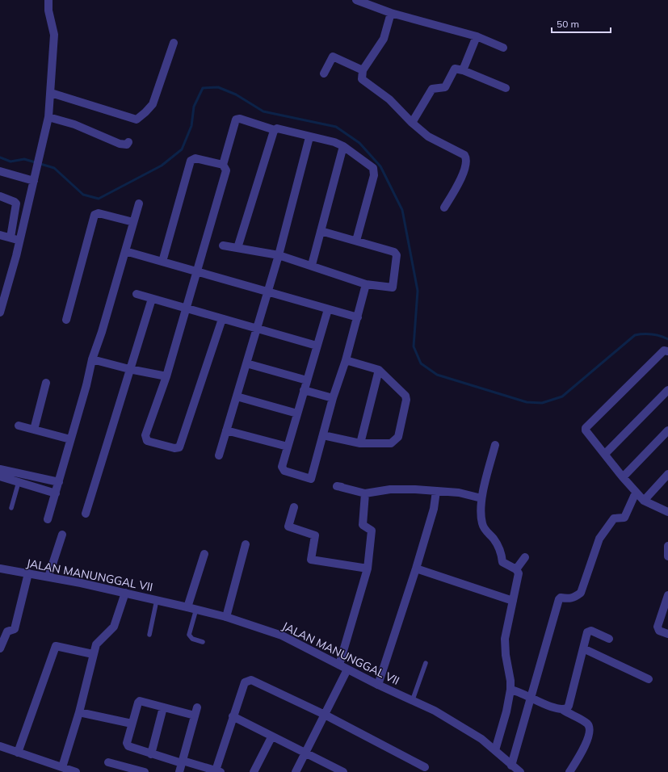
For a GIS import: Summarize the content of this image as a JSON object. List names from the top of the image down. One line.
{"streets":{"street":["JALAN MANUNGGAL VII"]},"scale_bar":"50 m"}
